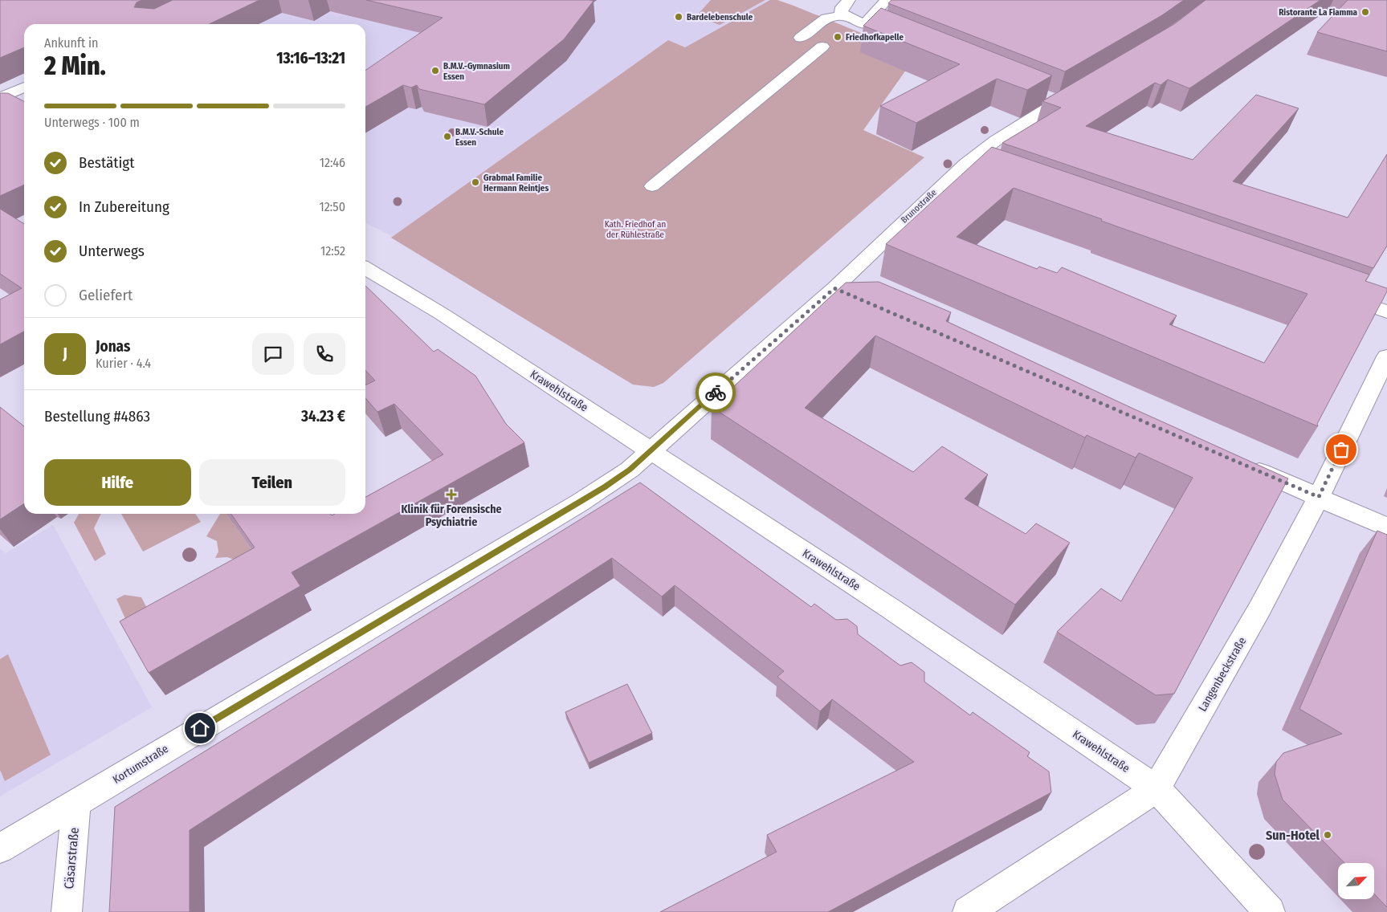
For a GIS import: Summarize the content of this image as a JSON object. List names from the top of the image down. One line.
{"streets":{"street":["Brunostraße","Krawehlstraße","Langenbeckstraße","Kortumstraße","Cäsarstraße"]},"crossings":[["Brunostraße","Krawehlstraße"],["Brunostraße","Kortumstraße"],["Krawehlstraße","Langenbeckstraße"],["Krawehlstraße","Kortumstraße"],["Kortumstraße","Cäsarstraße"]],"parks":["Kath. Friedhof an der Rühlestraße"],"places":{"other":["Ristorante La Fiamma","Bardelebenschule","Friedhofkapelle","B.M.V.-Gymnasium Essen","B.M.V.-Schule Essen","Grabmal Familie Hermann Reintjes","Sun-Hotel"],"health":["Klinik für Forensische Psychiatrie"]},"north":"top right","page":{"heading":["2 Min.","Ankunft in","13:16–13:21"],"panel":["Jonas","Kurier · 4.4","Bestellung #4863","34.23 €"],"bar":"Unterwegs · 100 m","list":[["Bestätigt","12:46"],["In Zubereitung","12:50"],["Unterwegs","12:52"],"Geliefert"],"round":"J","buttons":["Hilfe","Teilen"]}}
